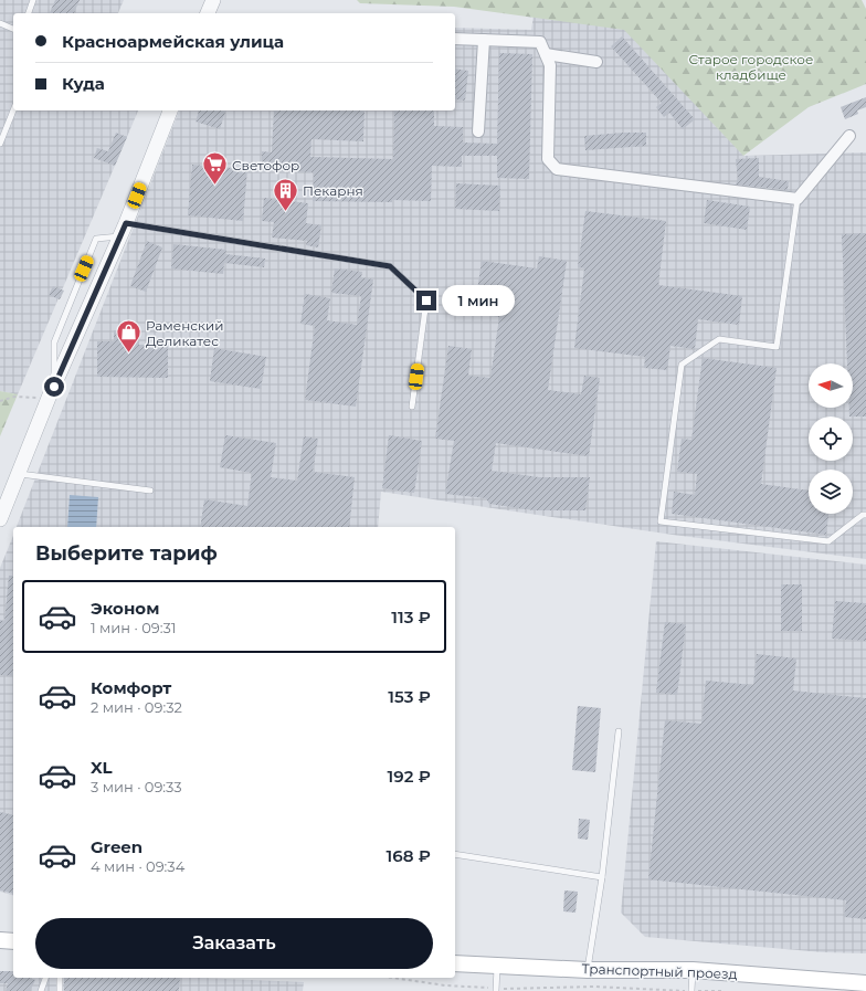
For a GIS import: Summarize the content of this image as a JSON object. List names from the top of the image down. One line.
{"streets":{"main road":["Транспортный проезд"]},"parks":["Старое городское кладбище"],"places":{"supermarket":["Светофор"],"building":["Пекарня"],"shop":["Раменский Деликатес"]},"north":"left","page":{"banner":["Красноармейская улица","Куда"],"bubble":"1 мин","heading":"Выберите тариф","list":[{"name":"Эконом","note":"1 мин · 09:31","value":"113 ₽"},{"name":"Комфорт","note":"2 мин · 09:32","value":"153 ₽"},{"name":"XL","note":"3 мин · 09:33","value":"192 ₽"},{"name":"Green","note":"4 мин · 09:34","value":"168 ₽"}],"buttons":"Заказать"}}
